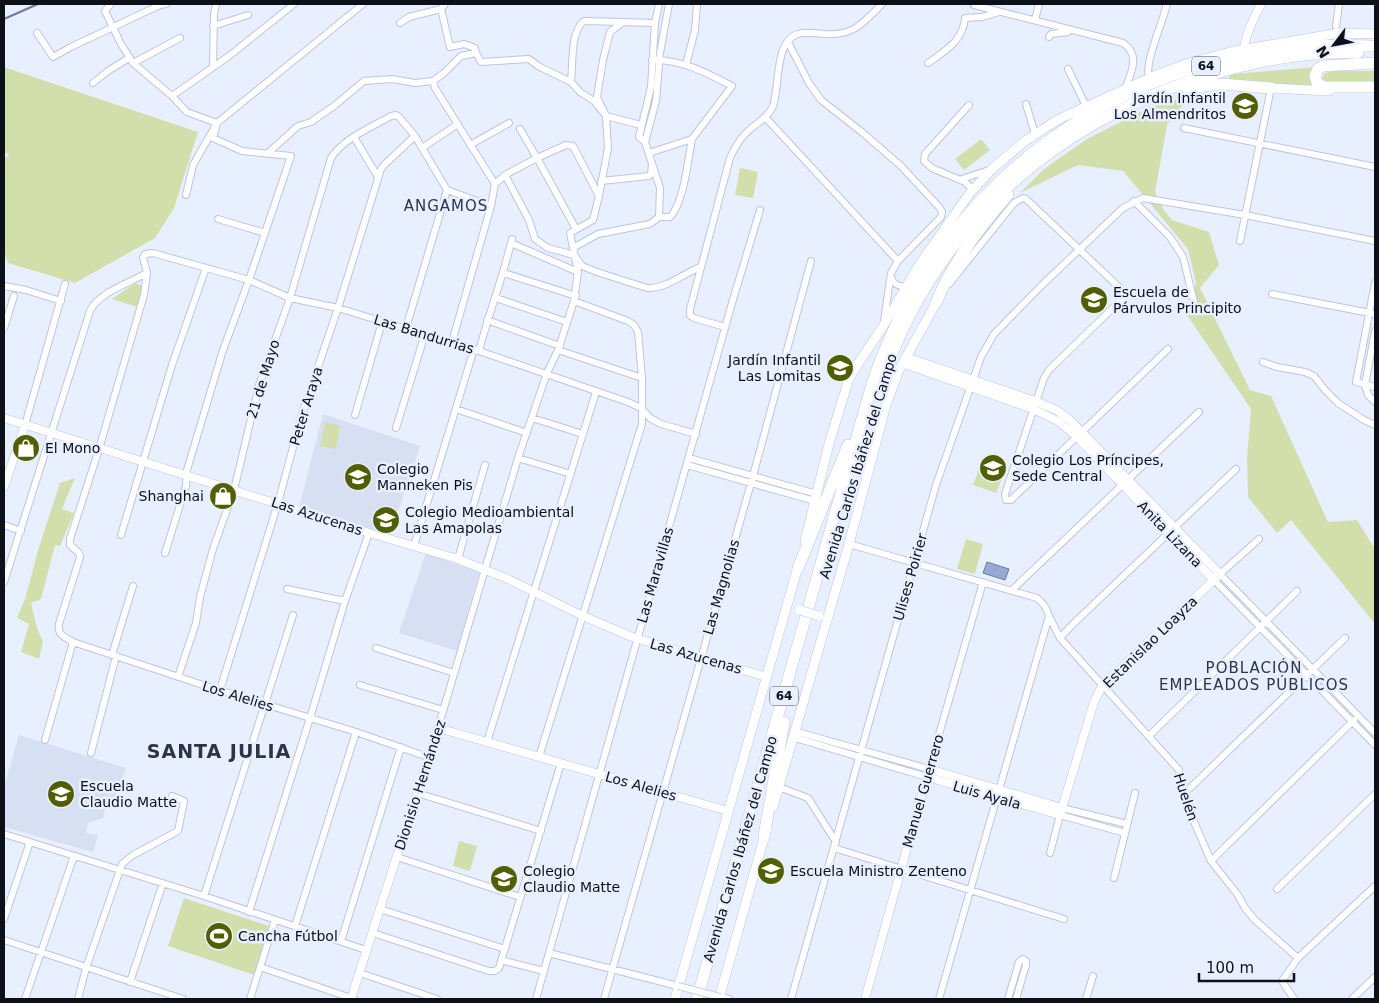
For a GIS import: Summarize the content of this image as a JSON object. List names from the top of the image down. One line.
{"streets":{"highway":["64","Avenida Carlos Ibáñez del Campo"],"street":["Las Bandurrias","21 de Mayo","Peter Araya","Las Azucenas","Anita Lizana","Las Maravillas","Ulises Poirier","Las Magnolias","Estanislao Loayza","Los Alelies","Dionisio Hernández","Manuel Guerrero","Luis Ayala","Huelén"]},"crossings":[["64","Avenida Carlos Ibáñez del Campo"],["Las Bandurrias","21 de Mayo"],["Las Bandurrias","Peter Araya"],["Las Bandurrias","Las Maravillas"],["Las Bandurrias","Dionisio Hernández"],["21 de Mayo","Peter Araya"],["21 de Mayo","Las Azucenas"],["21 de Mayo","Los Alelies"],["Peter Araya","Las Azucenas"],["Peter Araya","Los Alelies"],["Avenida Carlos Ibáñez del Campo","Las Azucenas"],["Avenida Carlos Ibáñez del Campo","Anita Lizana"],["Avenida Carlos Ibáñez del Campo","Ulises Poirier"],["Avenida Carlos Ibáñez del Campo","Los Alelies"],["Avenida Carlos Ibáñez del Campo","Luis Ayala"],["Avenida Carlos Ibáñez del Campo","Huelén"],["Las Azucenas","Las Maravillas"],["Las Azucenas","Las Magnolias"],["Las Azucenas","Dionisio Hernández"],["Anita Lizana","Ulises Poirier"],["Anita Lizana","Estanislao Loayza"],["Las Maravillas","Los Alelies"],["Ulises Poirier","Luis Ayala"],["Ulises Poirier","Huelén"],["Las Magnolias","Los Alelies"],["Estanislao Loayza","Luis Ayala"],["Estanislao Loayza","Huelén"],["Los Alelies","Dionisio Hernández"],["Manuel Guerrero","Luis Ayala"],["Manuel Guerrero","Huelén"]],"districts":["ANGAMOS","POBLACIÓN EMPLEADOS PÚBLICOS","SANTA JULIA"],"places":{"school or university":["Jardín Infantil Los Almendritos","Escuela de Párvulos Principito","Jardín Infantil Las Lomitas","Colegio Los Príncipes, Sede Central","Colegio Manneken Pis","Colegio Medioambiental Las Amapolas","Escuela Claudio Matte","Escuela Ministro Zenteno","Colegio Claudio Matte"],"shop":["El Mono","Shanghai"],"sports":["Cancha Fútbol"]},"scale_bar":"100 m","north":"bottom left"}
